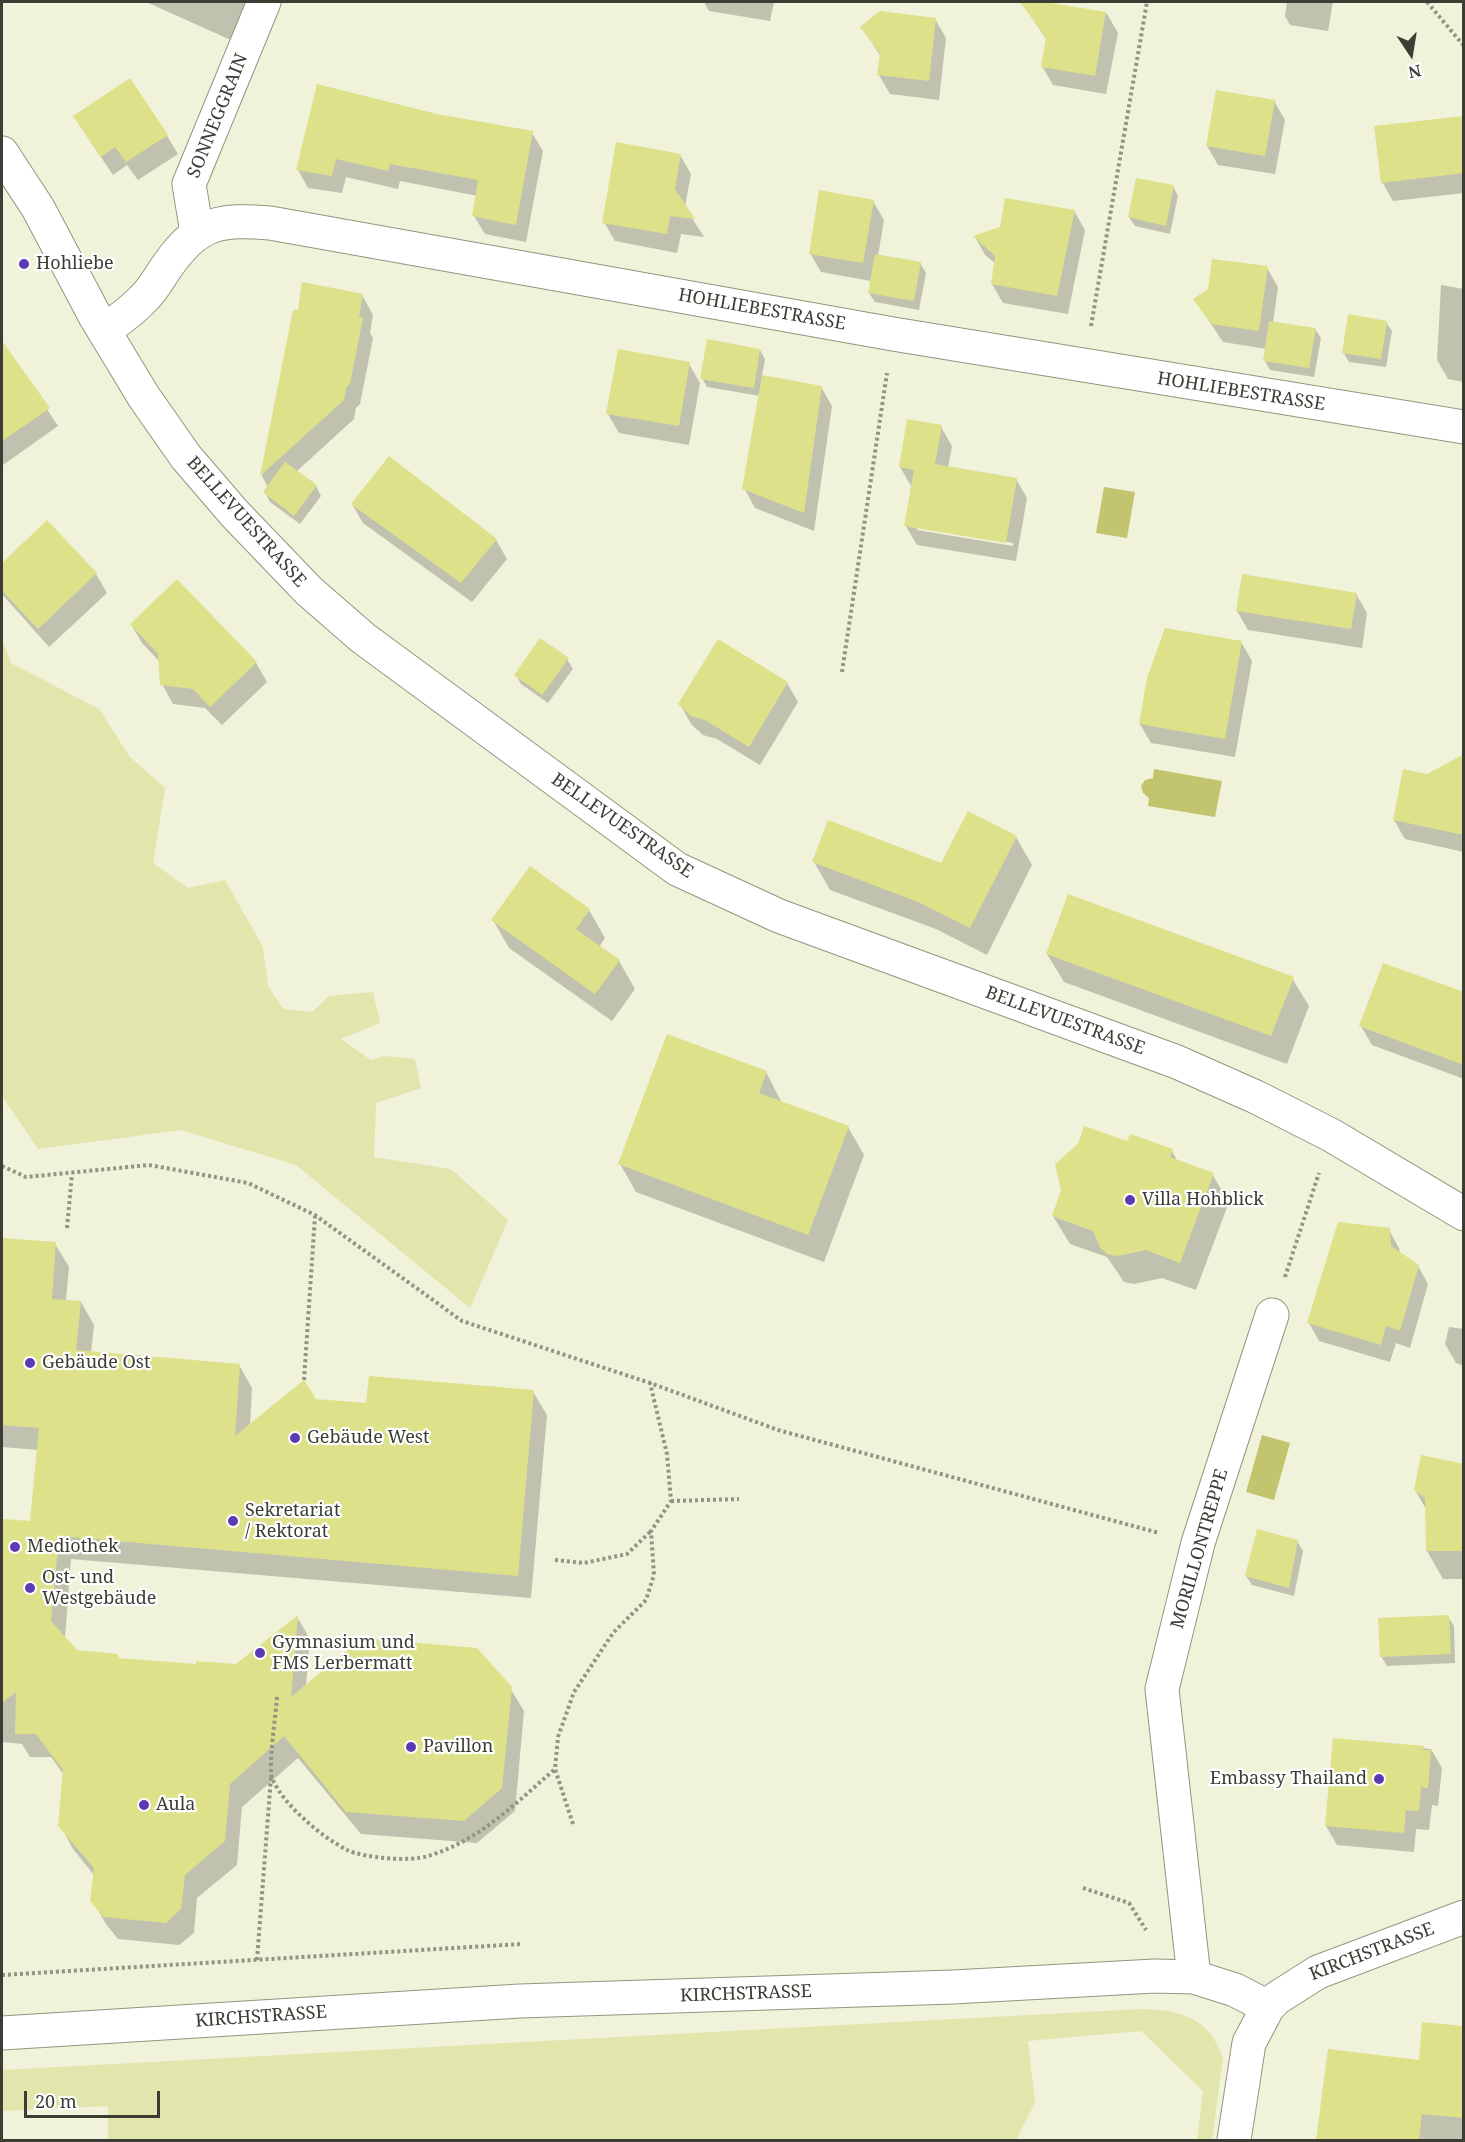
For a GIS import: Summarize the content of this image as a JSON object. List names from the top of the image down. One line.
{"streets":{"street":["SONNEGGRAIN","HOHLIEBESTRASSE","BELLEVUESTRASSE","MORILLONTREPPE","KIRCHSTRASSE"]},"crossings":[["SONNEGGRAIN","HOHLIEBESTRASSE"],["HOHLIEBESTRASSE","BELLEVUESTRASSE"],["MORILLONTREPPE","KIRCHSTRASSE"]],"places":["Hohliebe","Villa Hohblick","Gebäude Ost","Gebäude West","Sekretariat / Rektorat","Mediothek","Ost- und Westgebäude","Gymnasium und FMS Lerbermatt","Pavillon","Embassy Thailand","Aula"],"scale_bar":"20 m","north":"bottom"}
